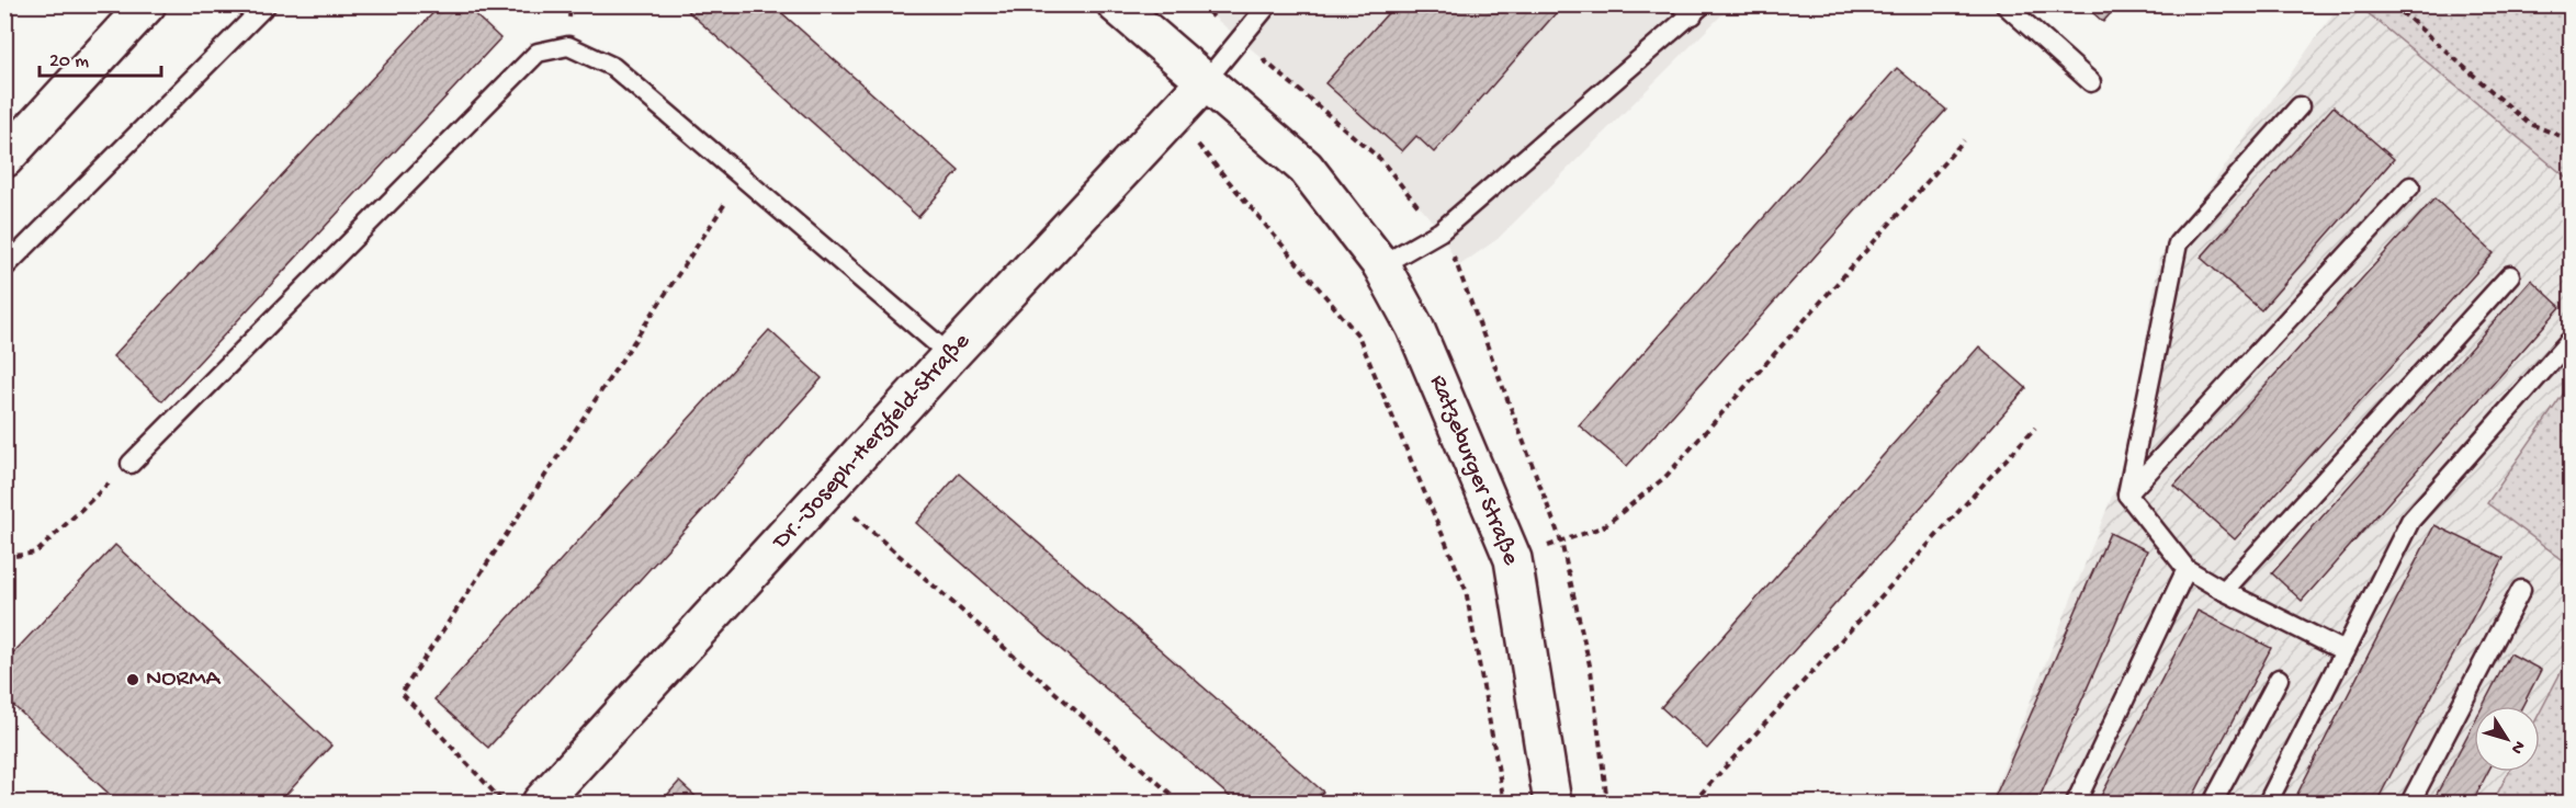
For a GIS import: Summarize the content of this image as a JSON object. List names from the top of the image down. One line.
{"streets":{"street":["Dr.-Joseph-Herzfeld-Straße","Ratzeburger Straße"]},"crossings":[["Dr.-Joseph-Herzfeld-Straße","Ratzeburger Straße"]],"places":["NORMA"],"scale_bar":"20 m","north":"bottom right"}
